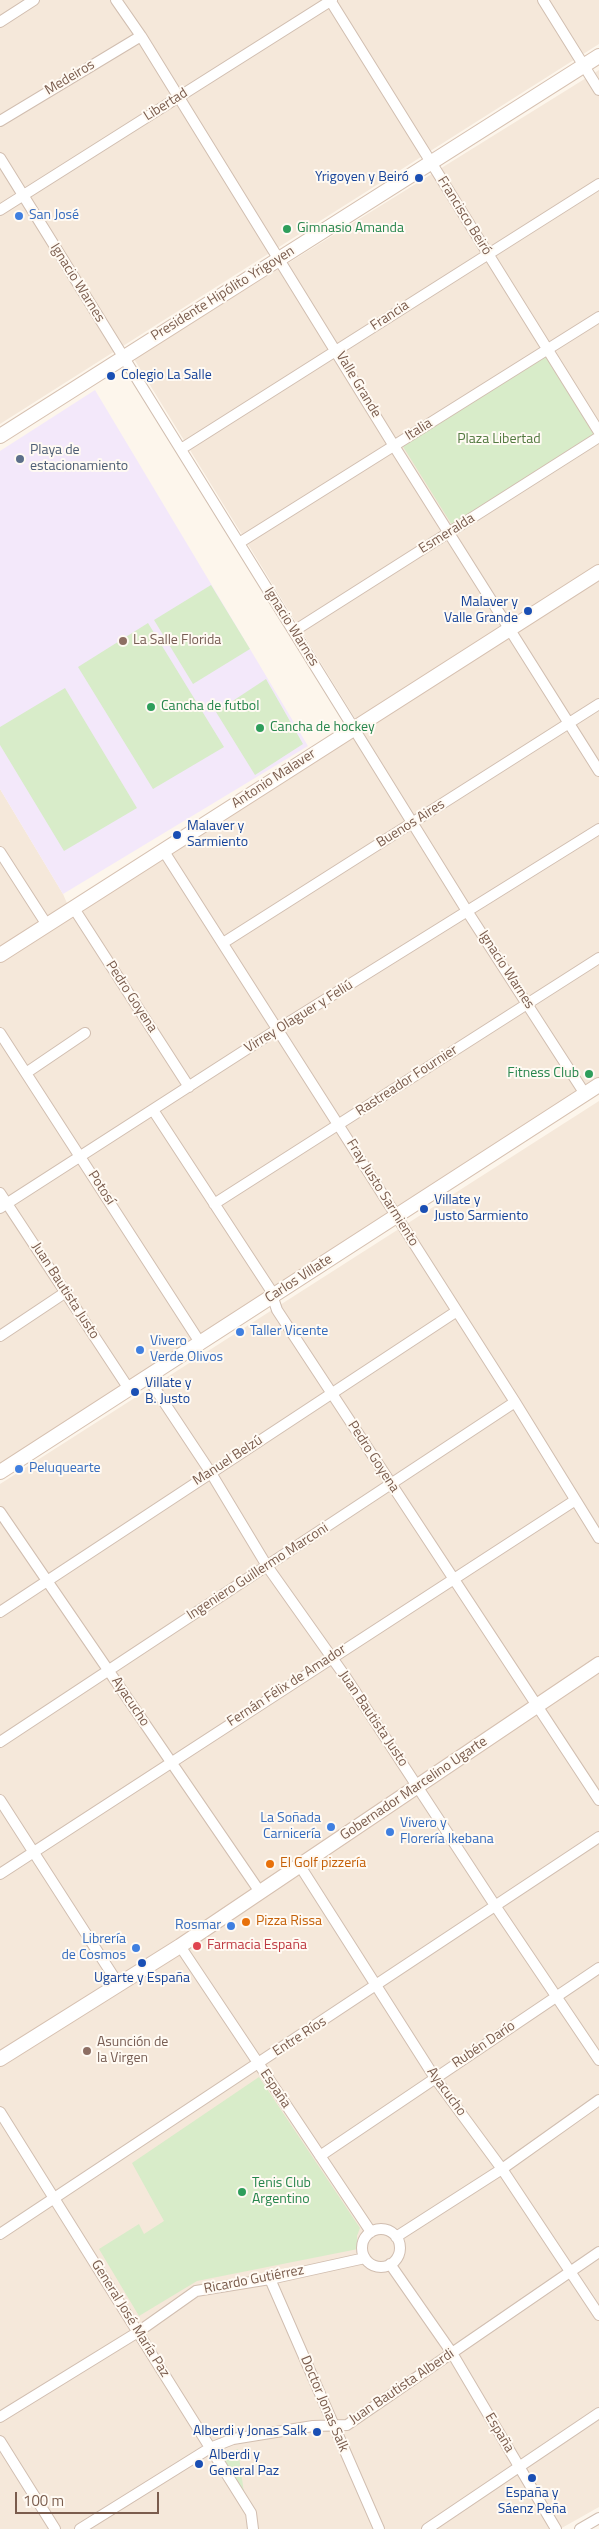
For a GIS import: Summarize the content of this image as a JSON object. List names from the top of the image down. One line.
{"streets":{"street":["Medeiros","Libertad","Francisco Beiró","Ignacio Warnes","Presidente Hipólito Yrigoyen","Francia","Valle Grande","Italia","Esmeralda","Antonio Malaver","Buenos Aires","Pedro Goyena","Virrey Olaguer y Feliú","Rastreador Fournier","Potosí","Fray Justo Sarmiento","Carlos Villate","Juan Bautista Justo","Manuel Belzú","Ingeniero Guillermo Marconi","Fernán Félix de Amador","Ayacucho","Gobernador Marcelino Ugarte","Entre Ríos","Rubén Darío","España","Ricardo Gutiérrez","General José María Paz","Juan Bautista Alberdi","Doctor Jonas Salk"]},"crossings":[["Medeiros","Valle Grande"],["Libertad","Francisco Beiró"],["Libertad","Ignacio Warnes"],["Libertad","Valle Grande"],["Francisco Beiró","Presidente Hipólito Yrigoyen"],["Francisco Beiró","Francia"],["Francisco Beiró","Italia"],["Ignacio Warnes","Presidente Hipólito Yrigoyen"],["Ignacio Warnes","Francia"],["Ignacio Warnes","Italia"],["Ignacio Warnes","Esmeralda"],["Ignacio Warnes","Antonio Malaver"],["Ignacio Warnes","Buenos Aires"],["Ignacio Warnes","Virrey Olaguer y Feliú"],["Ignacio Warnes","Rastreador Fournier"],["Ignacio Warnes","Carlos Villate"],["Presidente Hipólito Yrigoyen","Valle Grande"],["Francia","Valle Grande"],["Valle Grande","Italia"],["Valle Grande","Esmeralda"],["Valle Grande","Antonio Malaver"],["Valle Grande","Buenos Aires"],["Antonio Malaver","Pedro Goyena"],["Antonio Malaver","Fray Justo Sarmiento"],["Buenos Aires","Fray Justo Sarmiento"],["Pedro Goyena","Virrey Olaguer y Feliú"],["Pedro Goyena","Rastreador Fournier"],["Pedro Goyena","Carlos Villate"],["Pedro Goyena","Manuel Belzú"],["Pedro Goyena","Ingeniero Guillermo Marconi"],["Pedro Goyena","Fernán Félix de Amador"],["Pedro Goyena","Gobernador Marcelino Ugarte"],["Virrey Olaguer y Feliú","Potosí"],["Virrey Olaguer y Feliú","Fray Justo Sarmiento"],["Virrey Olaguer y Feliú","Juan Bautista Justo"],["Rastreador Fournier","Fray Justo Sarmiento"],["Potosí","Carlos Villate"],["Fray Justo Sarmiento","Carlos Villate"],["Fray Justo Sarmiento","Manuel Belzú"],["Fray Justo Sarmiento","Ingeniero Guillermo Marconi"],["Fray Justo Sarmiento","Fernán Félix de Amador"],["Carlos Villate","Juan Bautista Justo"],["Juan Bautista Justo","Manuel Belzú"],["Juan Bautista Justo","Ingeniero Guillermo Marconi"],["Juan Bautista Justo","Fernán Félix de Amador"],["Juan Bautista Justo","Gobernador Marcelino Ugarte"],["Juan Bautista Justo","Entre Ríos"],["Juan Bautista Justo","Rubén Darío"],["Manuel Belzú","Ayacucho"],["Ingeniero Guillermo Marconi","Ayacucho"],["Fernán Félix de Amador","Ayacucho"],["Ayacucho","Gobernador Marcelino Ugarte"],["Ayacucho","Entre Ríos"],["Ayacucho","Rubén Darío"],["Ayacucho","Juan Bautista Alberdi"],["Gobernador Marcelino Ugarte","España"],["Entre Ríos","España"],["Entre Ríos","General José María Paz"],["Rubén Darío","España"],["España","Ricardo Gutiérrez"],["España","Juan Bautista Alberdi"],["Ricardo Gutiérrez","General José María Paz"],["Ricardo Gutiérrez","Doctor Jonas Salk"],["General José María Paz","Juan Bautista Alberdi"],["Juan Bautista Alberdi","Doctor Jonas Salk"]],"parks":["Plaza Libertad"],"places":["Yrigoyen y Beiró","San José","Gimnasio Amanda","Colegio La Salle","Playa de estacionamiento","Malaver y Valle Grande","La Salle Florida","Cancha de futbol","Cancha de hockey","Malaver y Sarmiento","Fitness Club","Villate y Justo Sarmiento","Taller Vicente","Vivero Verde Olivos","Villate y B. Justo","Peluquearte","La Soñada Carnicería","Vivero y Florería Ikebana","El Golf pizzería","Pizza Rissa","Rosmar","Farmacia España","Librería de Cosmos","Ugarte y España","Asunción de la Virgen","Tenis Club Argentino","Alberdi y Jonas Salk","Alberdi y General Paz","España y Sáenz Peña"],"scale_bar":"100 m"}
